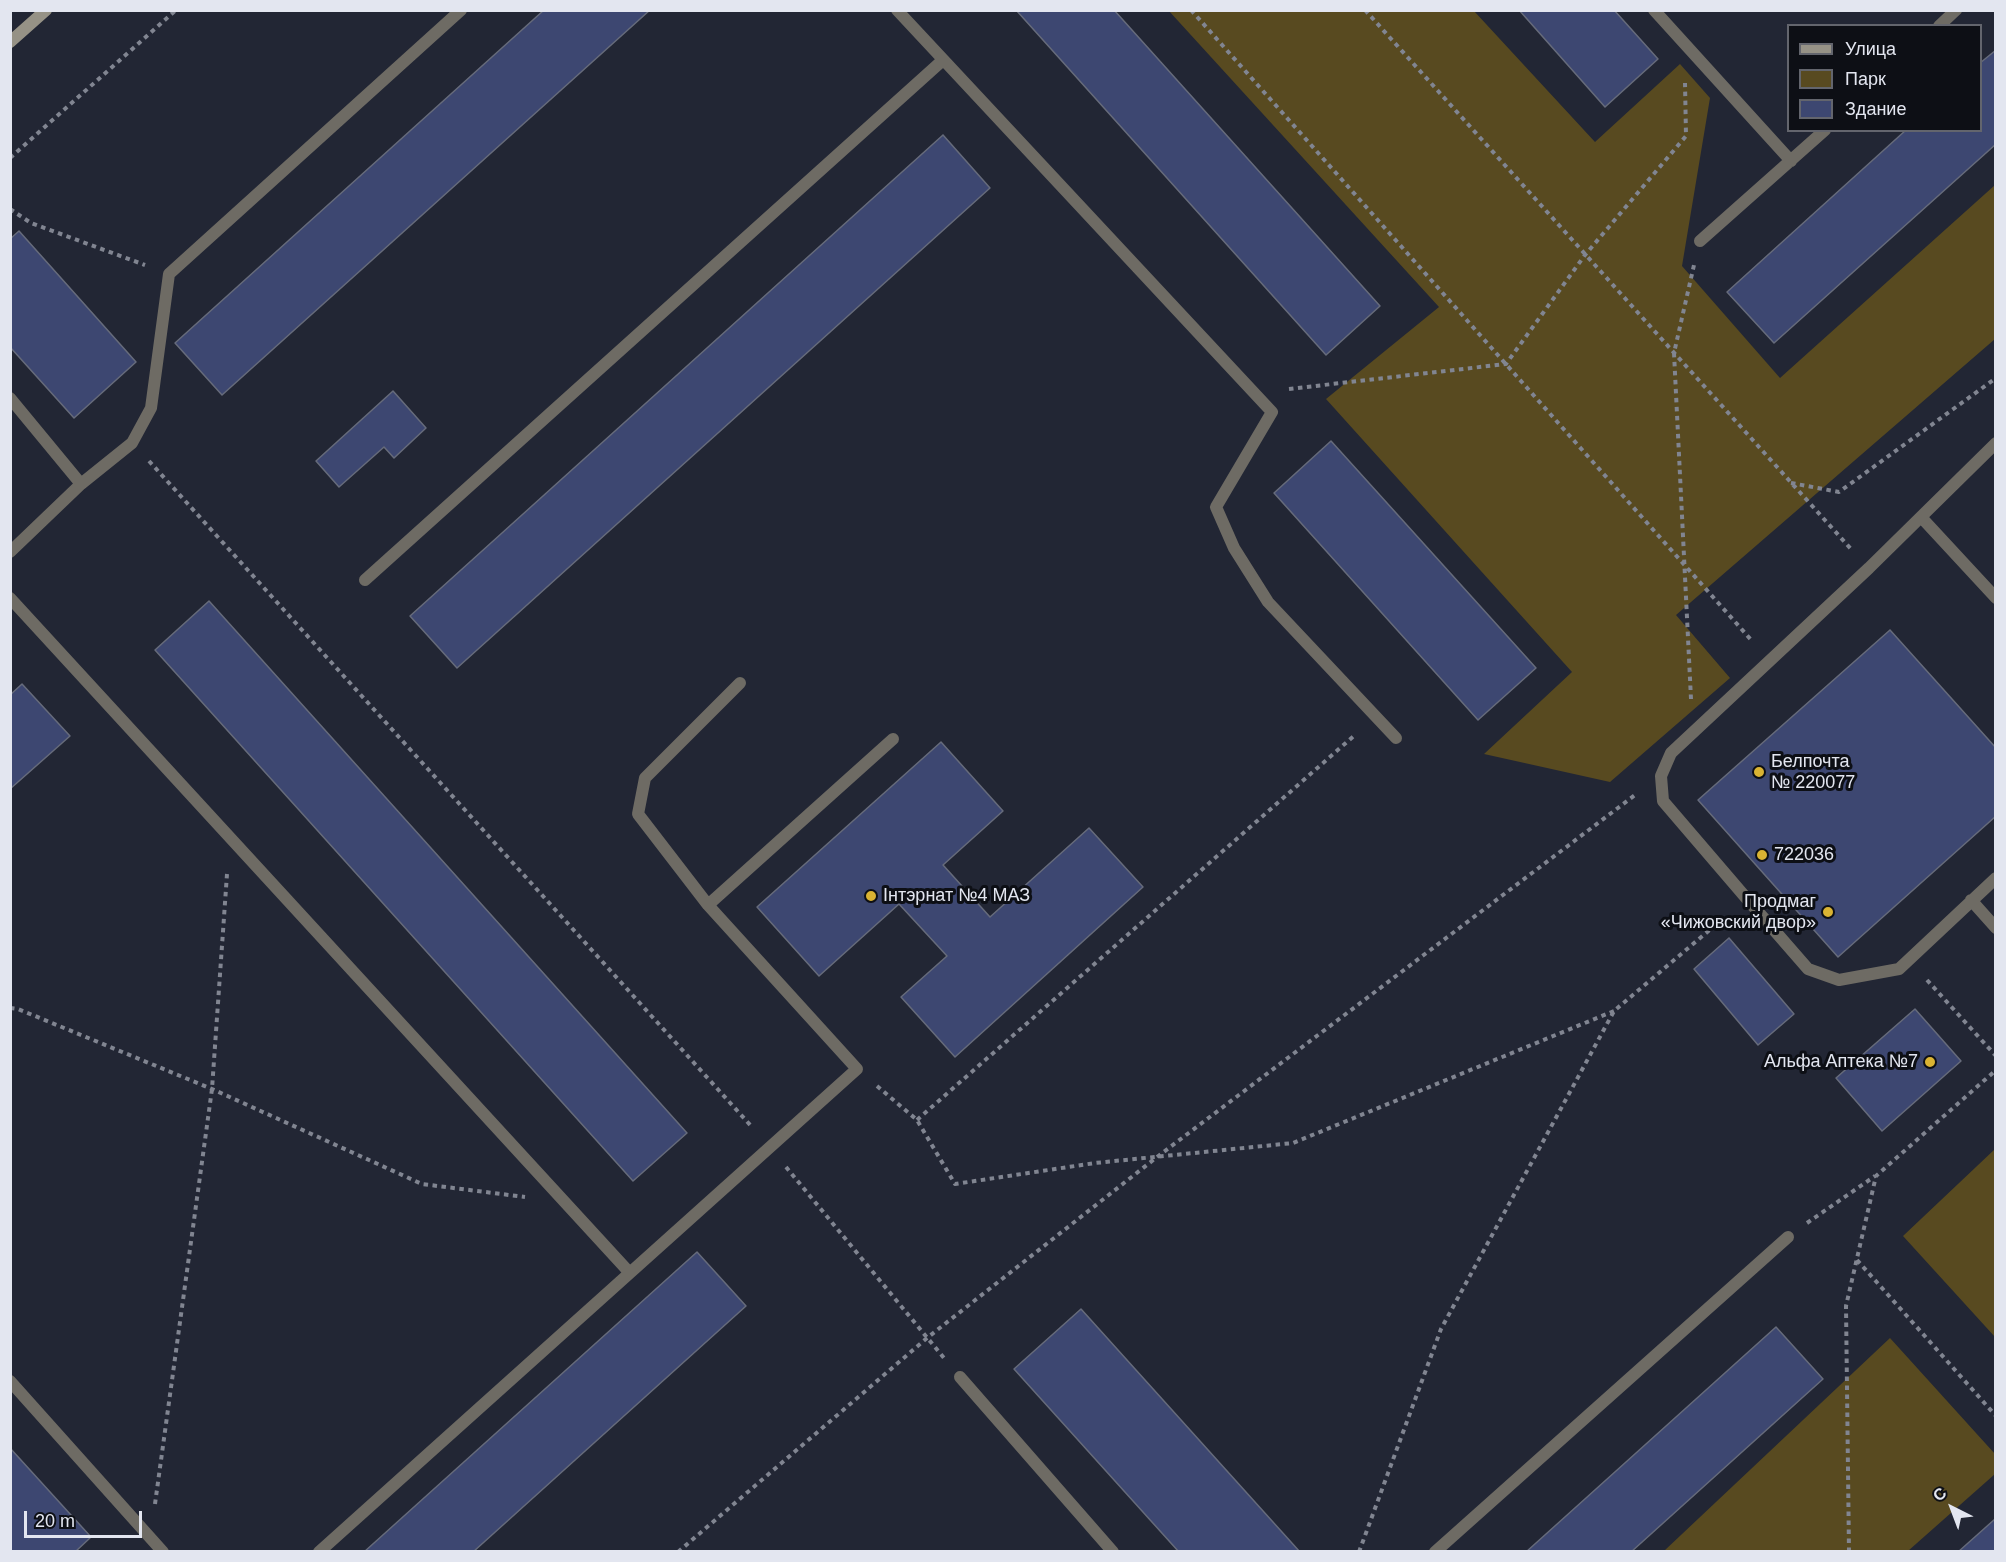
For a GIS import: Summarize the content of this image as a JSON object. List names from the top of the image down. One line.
{"places":["Белпочта № 220077","722036","Інтэрнат №4 МАЗ","Продмаг «Чижовский двор»","Альфа Аптека №7"],"legend":["Улица","Парк","Здание"],"scale_bar":"20 m","north":"top left"}
